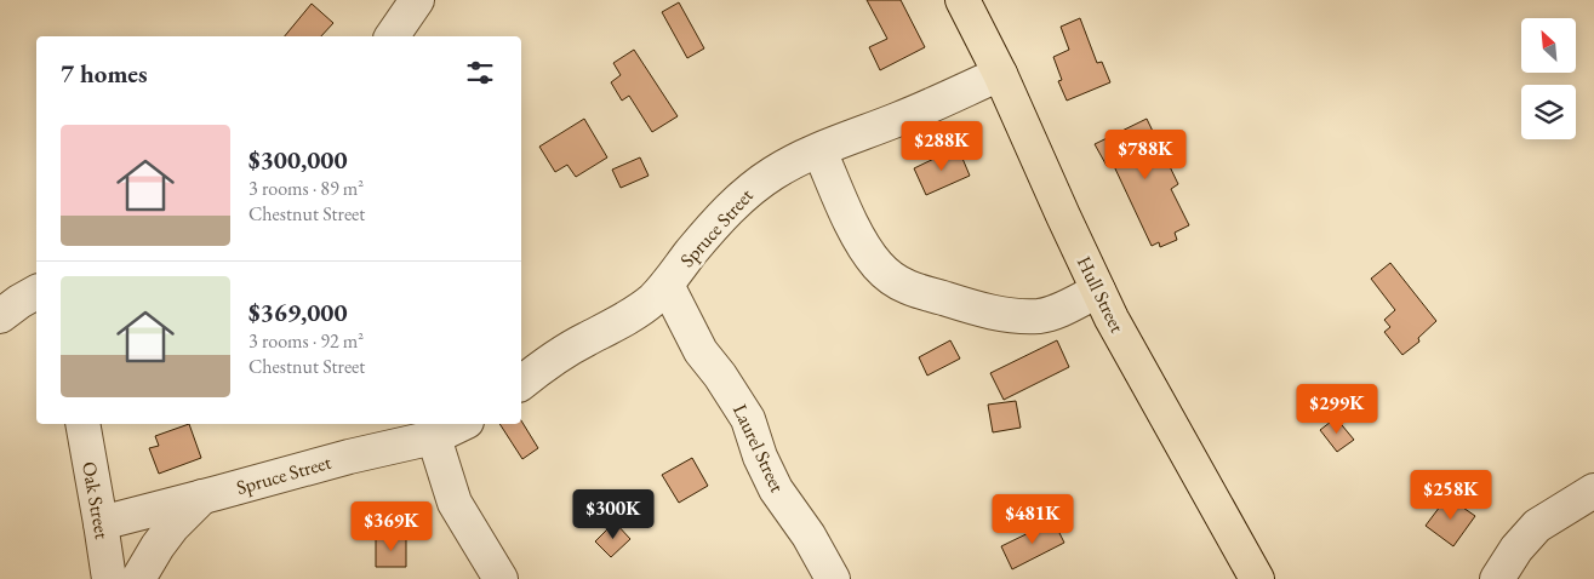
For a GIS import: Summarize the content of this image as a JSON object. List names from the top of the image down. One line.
{"streets":{"main road":["Hull Street"],"street":["Spruce Street","Laurel Street","Oak Street"]},"crossings":[["Spruce Street","Hull Street"],["Spruce Street","Laurel Street"],["Spruce Street","Oak Street"]],"north":"top left","page":{"heading":"7 homes","list":[{"name":"$300,000","note":"3 rooms · 89 m² · Chestnut Street"},{"name":"$369,000","note":"3 rooms · 92 m² · Chestnut Street"}],"price":["$288K","$788K","$299K","$258K","$300K","$481K","$369K"]}}
